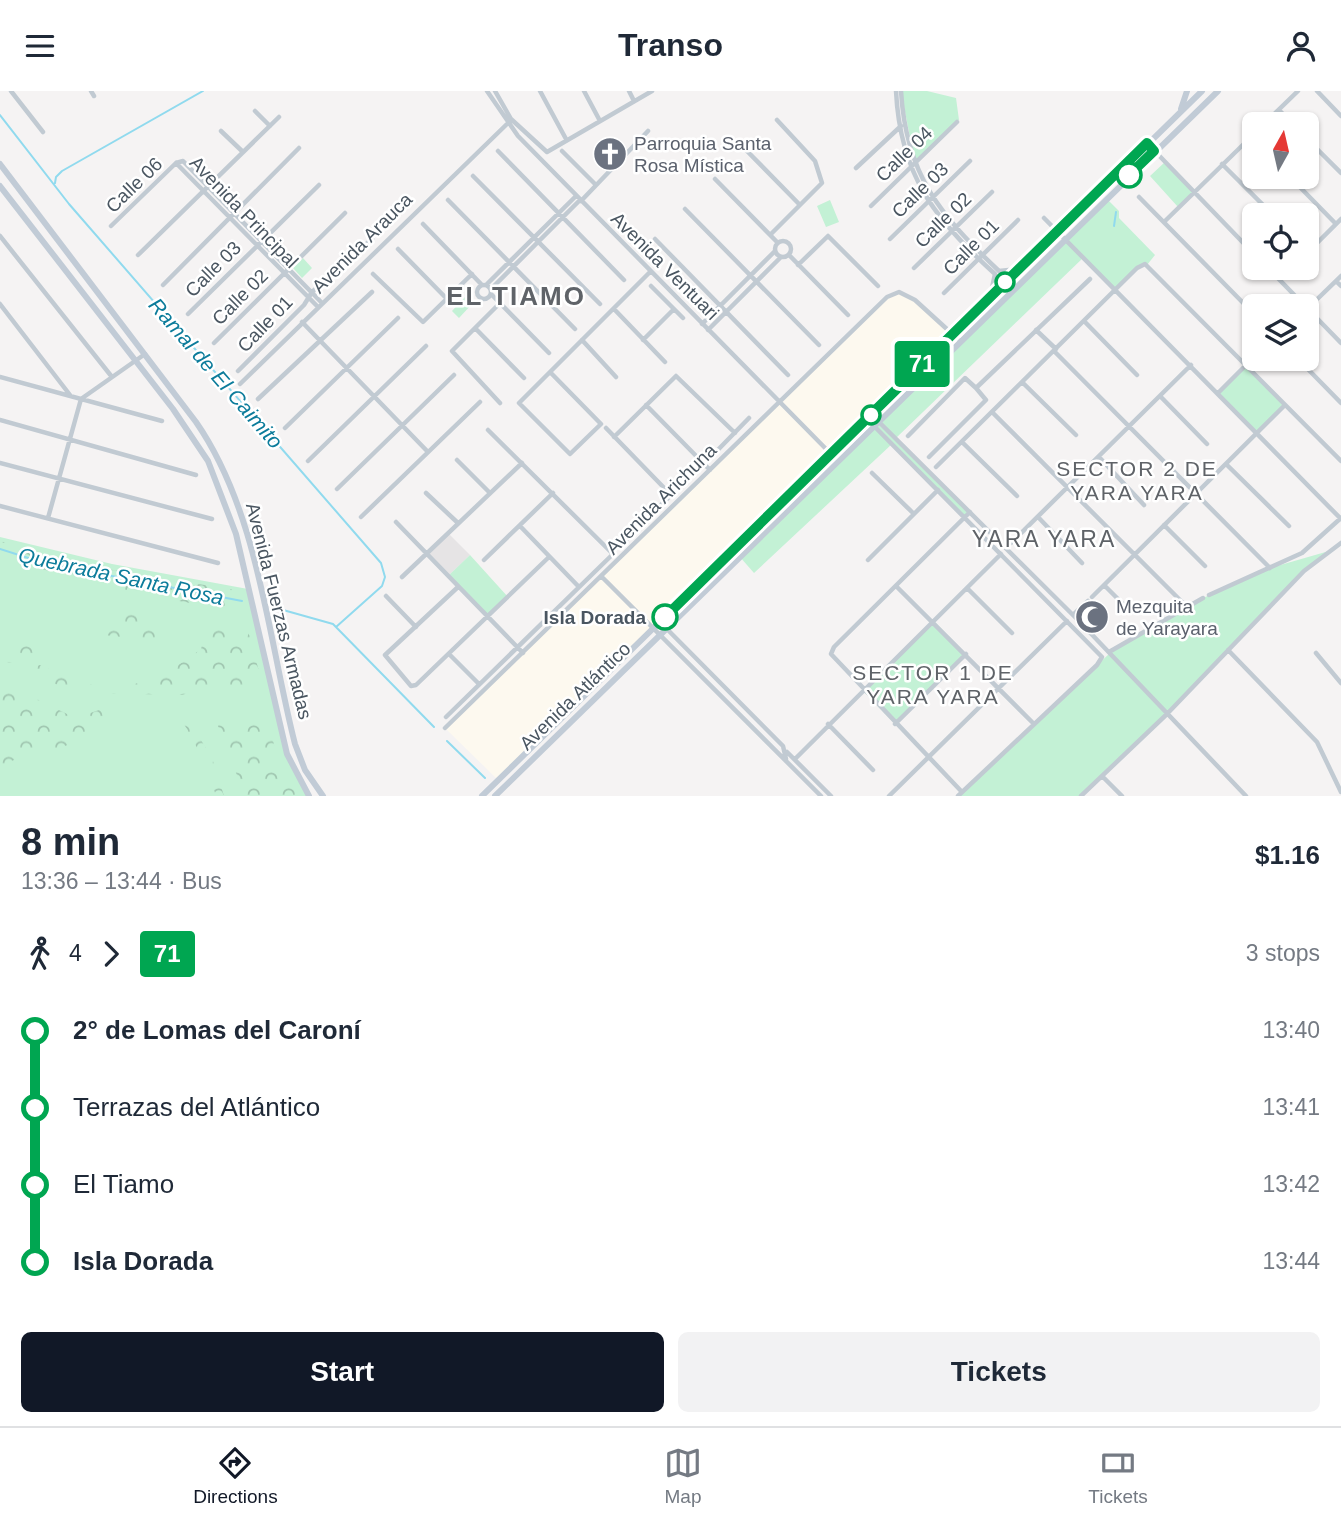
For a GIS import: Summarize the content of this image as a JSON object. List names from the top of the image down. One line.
{"streets":{"main road":["Avenida Fuerzas Armadas","Avenida Atlántico"],"street":["Calle 04","Calle 06","Calle 03","Avenida Principal","Calle 02","Avenida Arauca","Calle 01","Avenida Ventuari","Avenida Arichuna"]},"crossings":[["Calle 06","Avenida Principal"],["Calle 03","Avenida Principal"],["Avenida Principal","Calle 02"],["Avenida Principal","Avenida Arauca"],["Avenida Principal","Calle 01"],["Avenida Arauca","Avenida Ventuari"],["Avenida Ventuari","Avenida Arichuna"],["Avenida Ventuari","Avenida Atlántico"],["Avenida Arichuna","Avenida Atlántico"]],"districts":["EL TIAMO","SECTOR 2 DE YARA YARA","YARA YARA","SECTOR 1 DE YARA YARA"],"water":["Ramal de El Caimito","Quebrada Santa Rosa"],"places":{"church":["Parroquia Santa Rosa Mística"],"other":["Isla Dorada"],"mosque":["Mezquita de Yarayara"]},"lines":["bus line 71"],"north":"top","page":{"header":"Transo","on_map":"71","heading":["8 min","13:36 – 13:44 · Bus","$1.16"],"legs":["4","71","3 stops"],"list":[{"name":"2° de Lomas del Caroní","value":"13:40"},{"name":"Terrazas del Atlántico","value":"13:41"},{"name":"El Tiamo","value":"13:42"},{"name":"Isla Dorada","value":"13:44"}],"buttons":["Start","Tickets"],"tabs":["Directions","Map","Tickets"]}}
